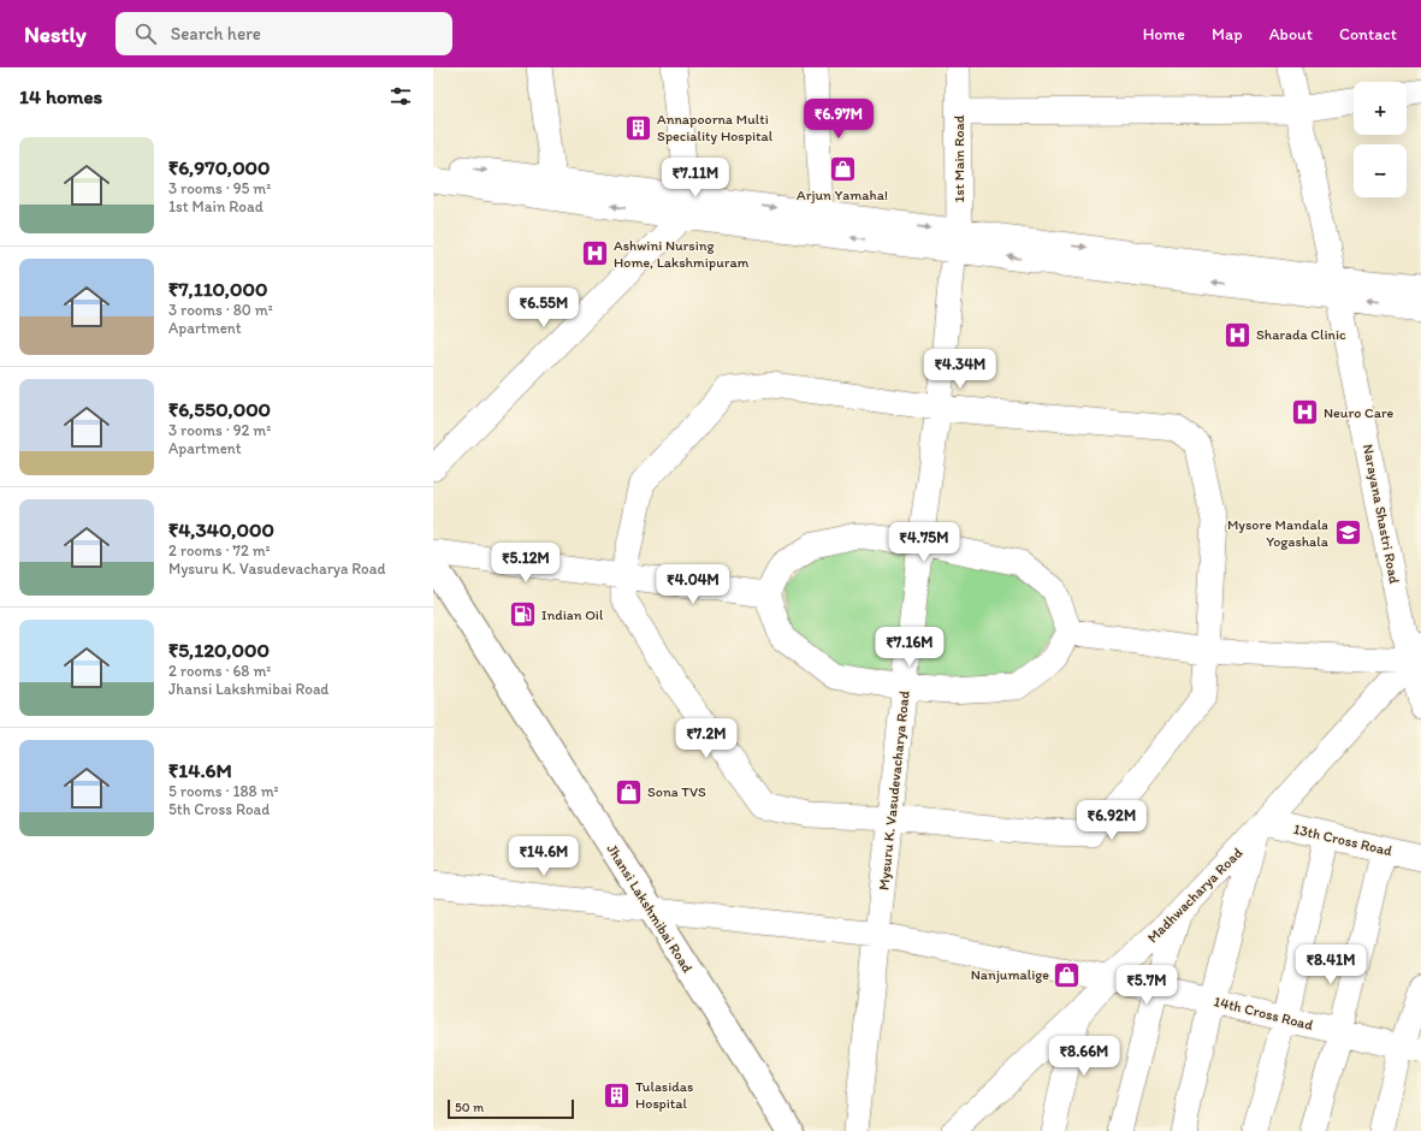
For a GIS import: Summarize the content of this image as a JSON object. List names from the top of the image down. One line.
{"streets":{"main road":["Jhansi Lakshmibai Road"],"street":["1st Main Road","Narayana Shastri Road","Mysuru K. Vasudevacharya Road","13th Cross Road","Madhwacharya Road","14th Cross Road"]},"crossings":[["1st Main Road","Mysuru K. Vasudevacharya Road"],["Narayana Shastri Road","Madhwacharya Road"],["Mysuru K. Vasudevacharya Road","14th Cross Road"],["13th Cross Road","Madhwacharya Road"],["Madhwacharya Road","14th Cross Road"],["Jhansi Lakshmibai Road","14th Cross Road"]],"places":{"building":["Annapoorna Multi Speciality Hospital","Tulasidas Hospital"],"shop":["Arjun Yamaha!","Sona TVS","Nanjumalige"],"hospital":["Ashwini Nursing Home, Lakshmipuram","Sharada Clinic","Neuro Care"],"school or university":["Mysore Mandala Yogashala"],"fuel station":["Indian Oil"]},"scale_bar":"50 m","page":{"header":"Nestly","search":"Search here","nav":["Home","Map","About","Contact"],"heading":"14 homes","map_buttons":["+","−"],"price":["₹6.97M","₹7.11M","₹6.55M","₹4.34M","₹4.75M","₹5.12M","₹4.04M","₹7.16M","₹7.2M","₹6.92M","₹14.6M","₹8.41M","₹5.7M","₹8.66M"],"list":[{"name":"₹6,970,000","note":"3 rooms · 95 m² · 1st Main Road"},{"name":"₹7,110,000","note":"3 rooms · 80 m² · Apartment"},{"name":"₹6,550,000","note":"3 rooms · 92 m² · Apartment"},{"name":"₹4,340,000","note":"2 rooms · 72 m² · Mysuru K. Vasudevacharya Road"},{"name":"₹5,120,000","note":"2 rooms · 68 m² · Jhansi Lakshmibai Road"},{"name":"₹14.6M","note":"5 rooms · 188 m² · 5th Cross Road"}],"scale":"50 m"}}
